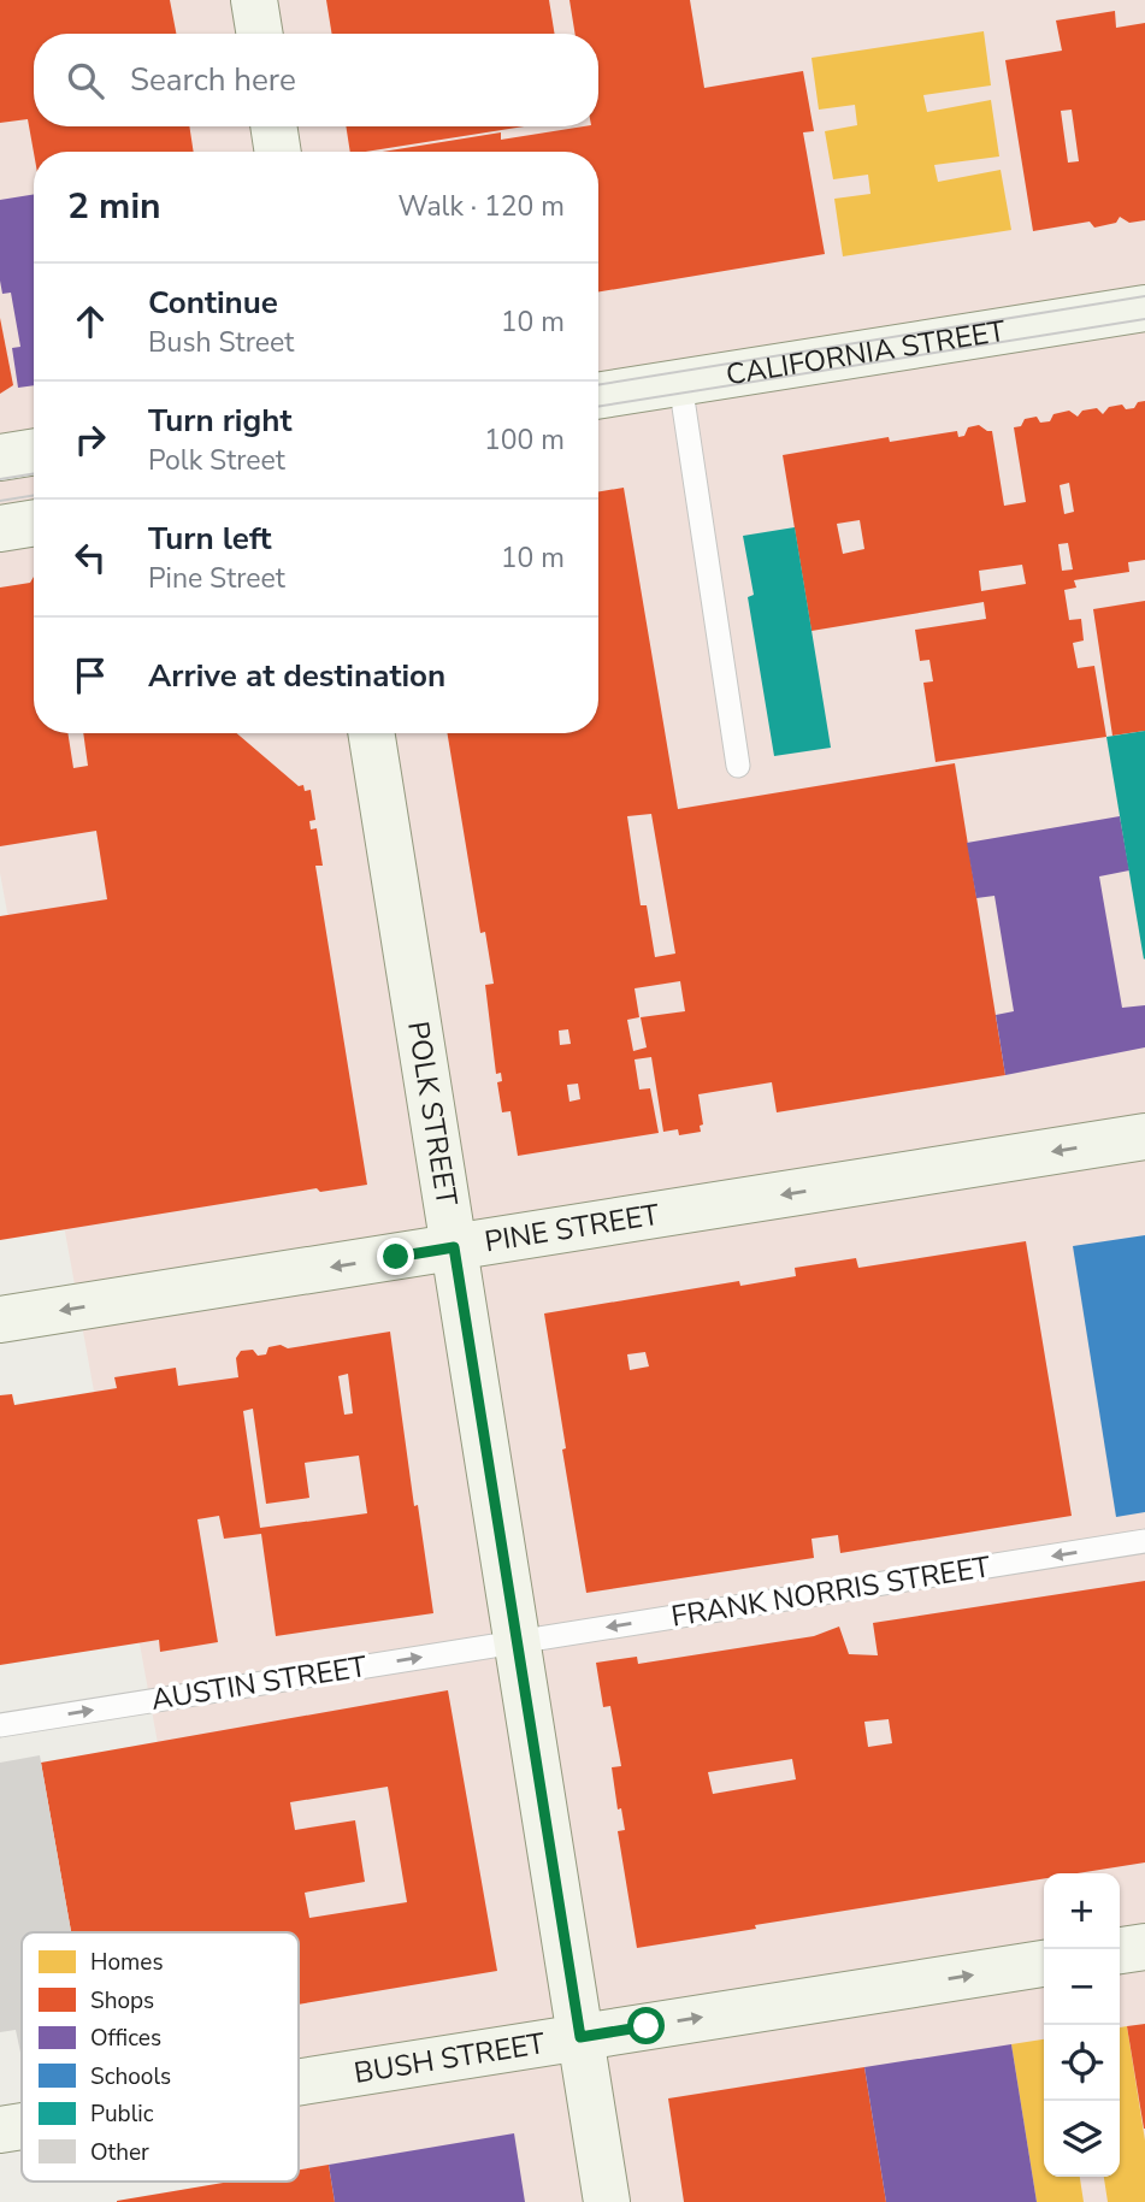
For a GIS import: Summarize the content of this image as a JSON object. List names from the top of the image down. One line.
{"streets":{"street":["CALIFORNIA STREET","POLK STREET","PINE STREET","BUSH STREET"],"lane":["FRANK NORRIS STREET","AUSTIN STREET"]},"crossings":[["POLK STREET","PINE STREET"],["POLK STREET","FRANK NORRIS STREET"],["POLK STREET","AUSTIN STREET"],["POLK STREET","BUSH STREET"],["FRANK NORRIS STREET","AUSTIN STREET"]],"one_way":["PINE STREET","FRANK NORRIS STREET","AUSTIN STREET","BUSH STREET"],"legend":["Homes","Shops","Offices","Schools","Public","Other"],"page":{"search":"Search here","heading":["2 min","Walk · 120 m"],"list":[["Continue","Bush Street","10 m"],["Turn right","Polk Street","100 m"],["Turn left","Pine Street","10 m"],"Arrive at destination"],"map_buttons":["+","−"]}}
